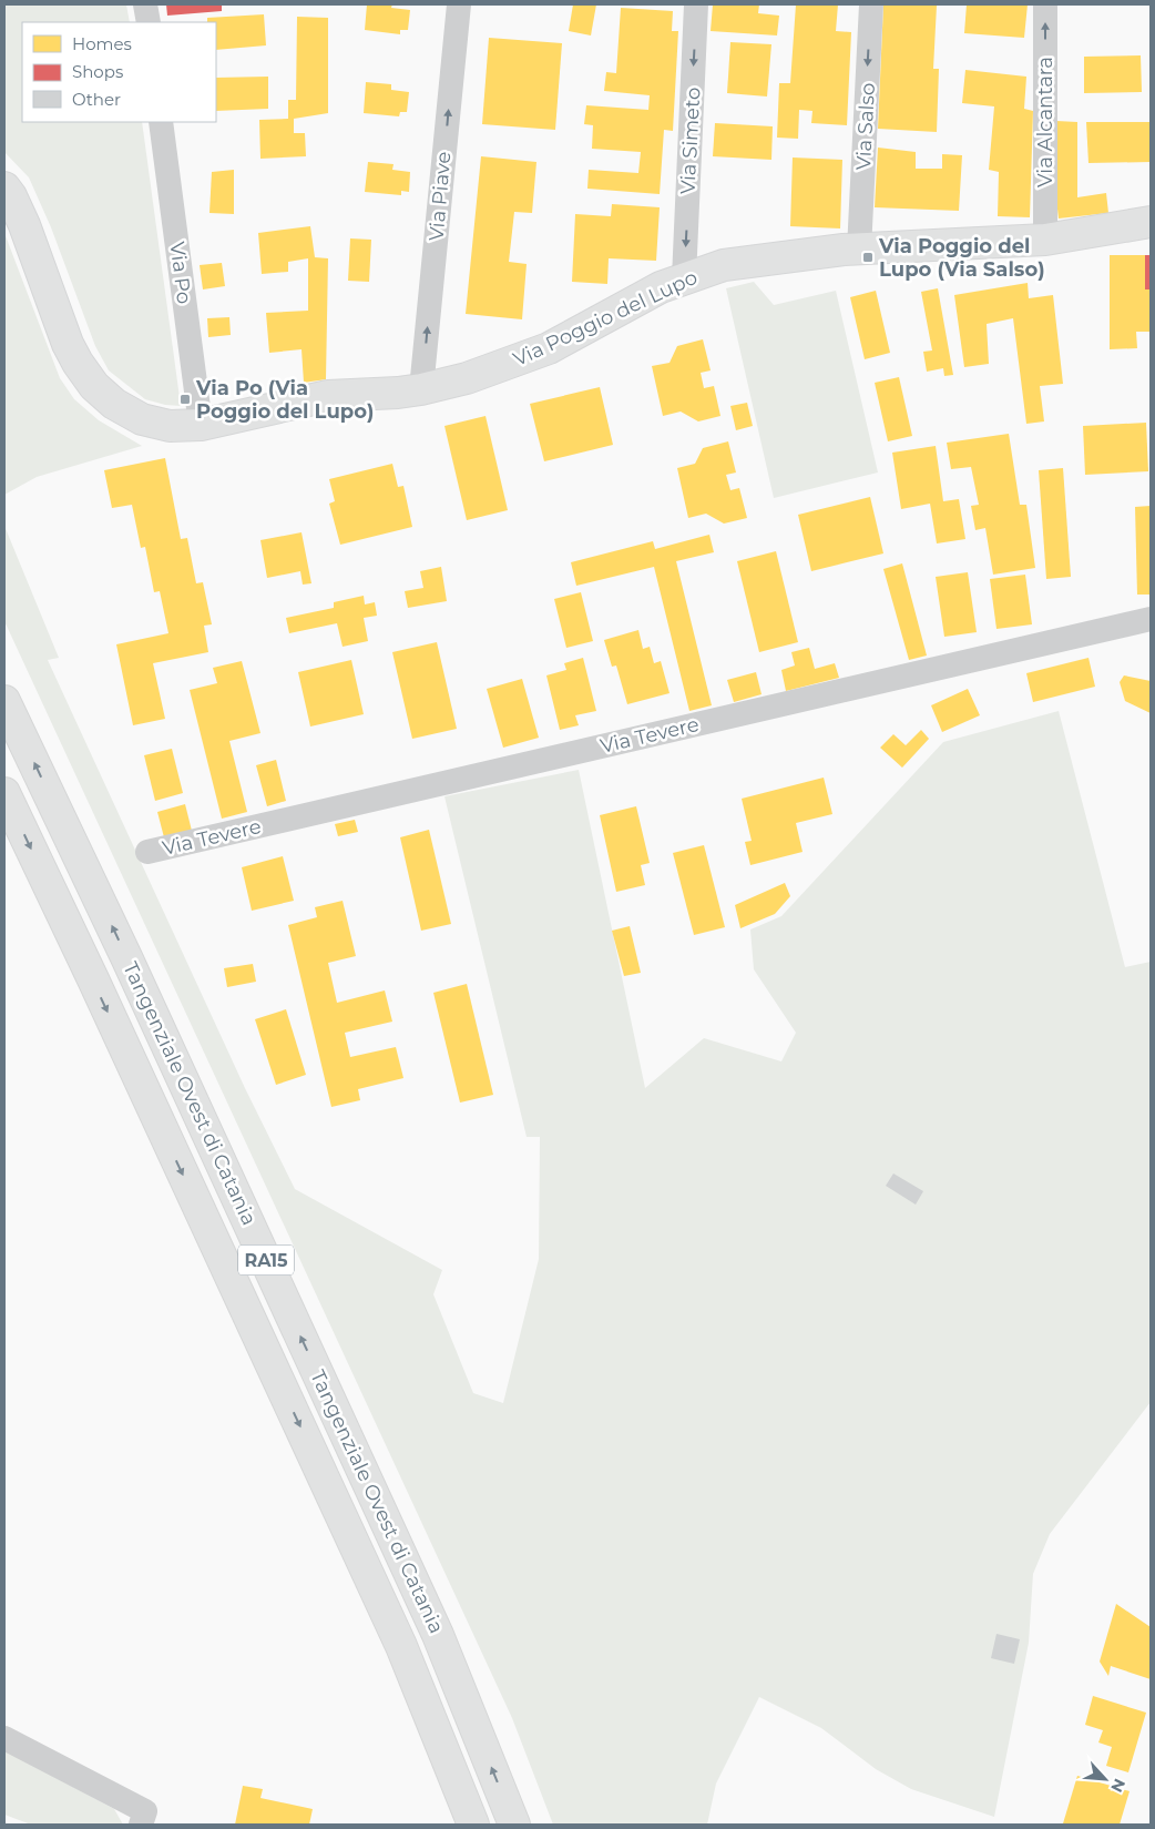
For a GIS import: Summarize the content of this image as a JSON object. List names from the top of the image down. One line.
{"streets":{"main road":["Via Poggio del Lupo","Tangenziale Ovest di Catania","RA15"],"street":["Via Alcantara","Via Salso","Via Simeto","Via Piave","Via Po","Via Tevere"]},"crossings":[["Via Alcantara","Via Poggio del Lupo"],["Via Salso","Via Poggio del Lupo"],["Via Simeto","Via Poggio del Lupo"],["Via Piave","Via Poggio del Lupo"],["Via Po","Via Poggio del Lupo"]],"one_way":["Via Alcantara","Via Salso","Via Simeto","Via Piave"],"places":{"transit":["Via Poggio del Lupo (Via Salso)","Via Po (Via Poggio del Lupo)"]},"legend":["Homes","Shops","Other"],"north":"bottom right"}
